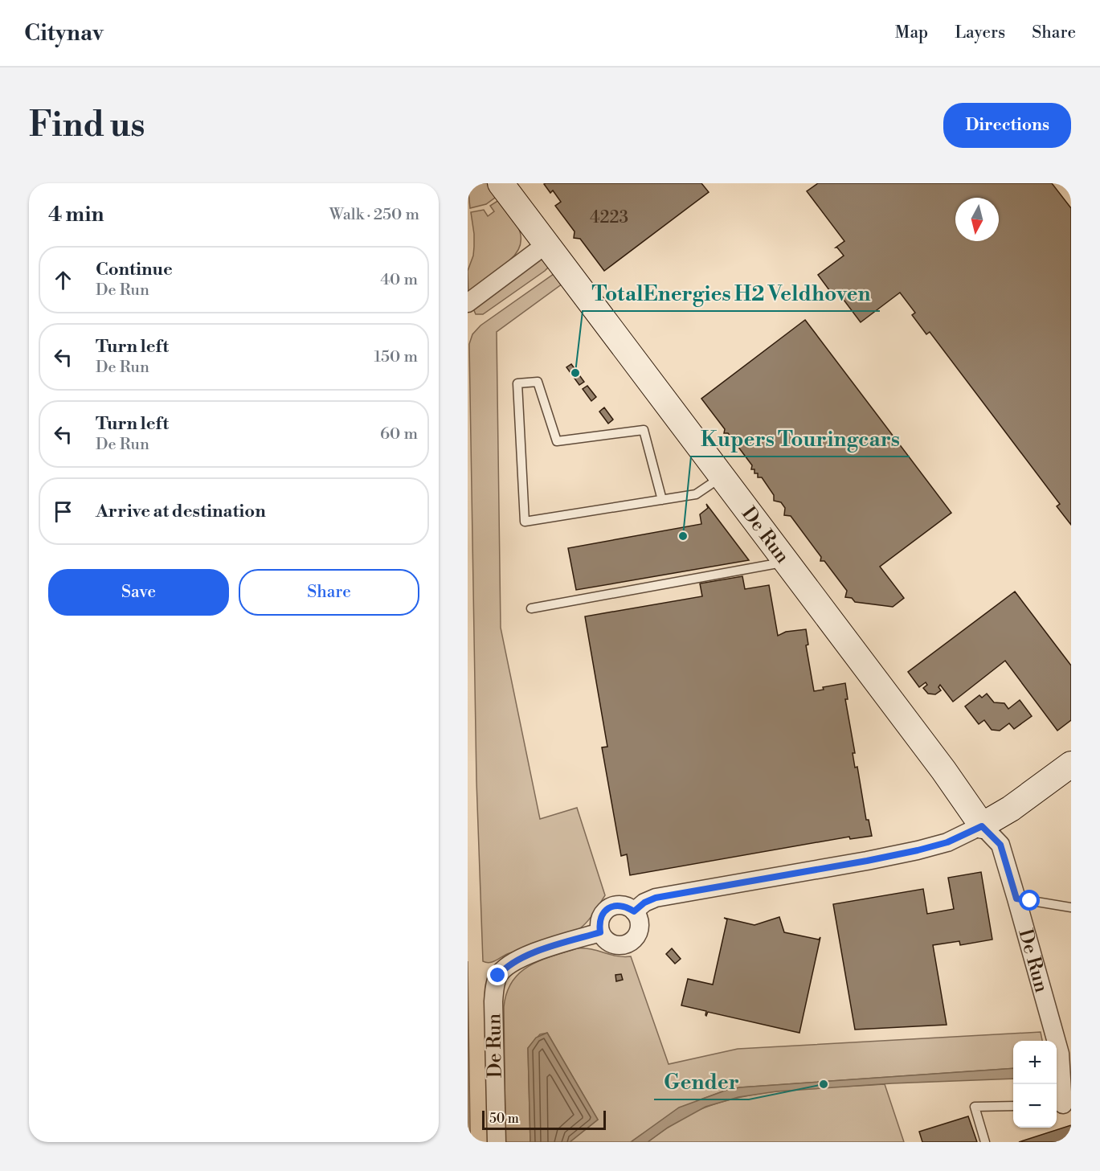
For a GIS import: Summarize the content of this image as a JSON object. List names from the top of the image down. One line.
{"streets":{"street":["De Run"]},"places":["TotalEnergies H2 Veldhoven","Kupers Touringcars","Gender"],"house_numbers":["4223"],"scale_bar":"50 m","north":"bottom","page":{"header":"Citynav","nav":["Map","Layers","Share"],"buttons":["Directions",["Save","Share"]],"title":"Find us","heading":["4 min","Walk · 250 m"],"list":[["Continue","De Run","40 m"],["Turn left","De Run","150 m"],["Turn left","De Run","60 m"],"Arrive at destination"],"map_buttons":["+","−"],"scale":"50 m"}}
